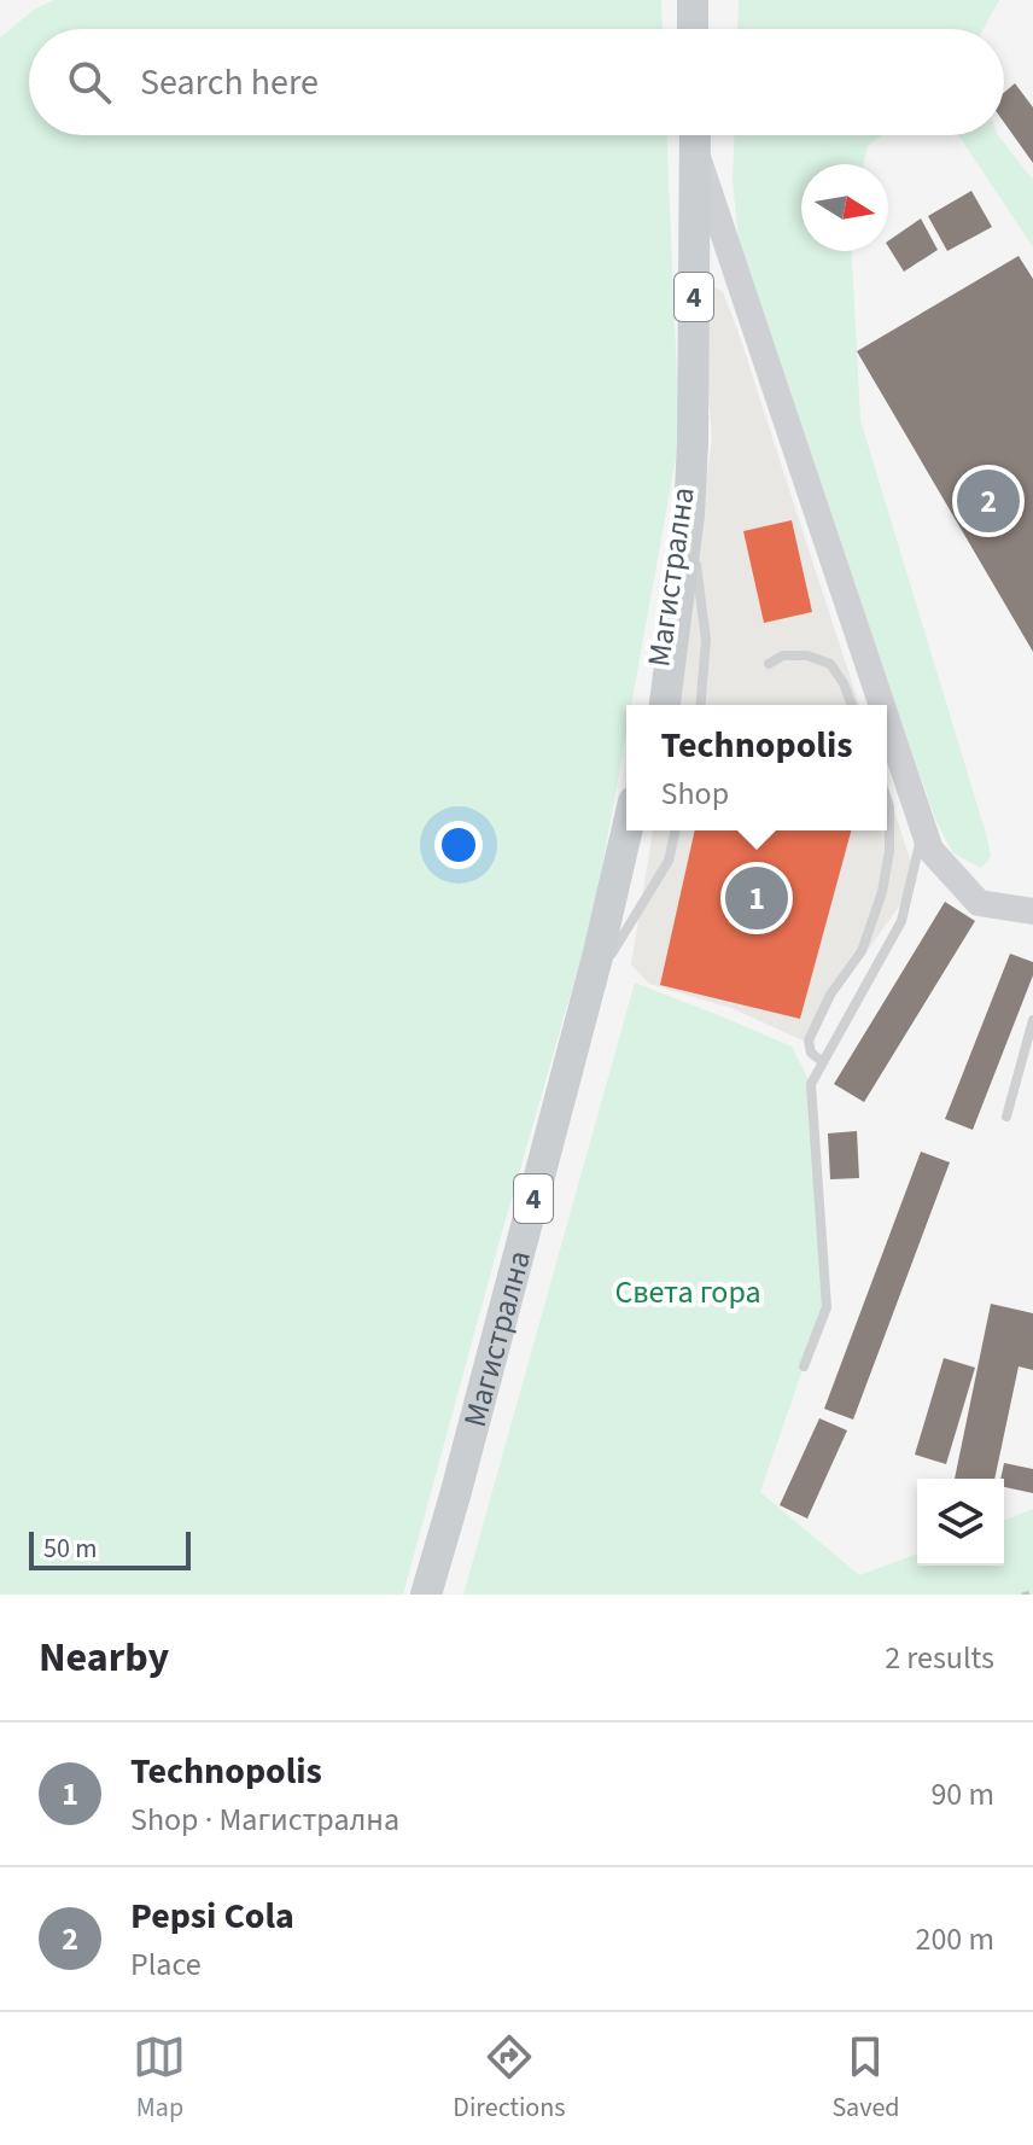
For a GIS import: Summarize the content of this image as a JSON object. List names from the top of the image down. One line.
{"streets":{"main road":["4","Магистрална"]},"parks":["Света гора"],"scale_bar":"50 m","north":"right","page":{"search":"Search here","pins":["2","1"],"popup":["Technopolis","Shop"],"scale":"50 m","heading":["Nearby","2 results"],"list":[{"mark":"1","name":"Technopolis","note":"Shop · Магистрална","value":"90 m"},{"mark":"2","name":"Pepsi Cola","note":"Place","value":"200 m"}],"nav":["Map","Directions","Saved"]}}
